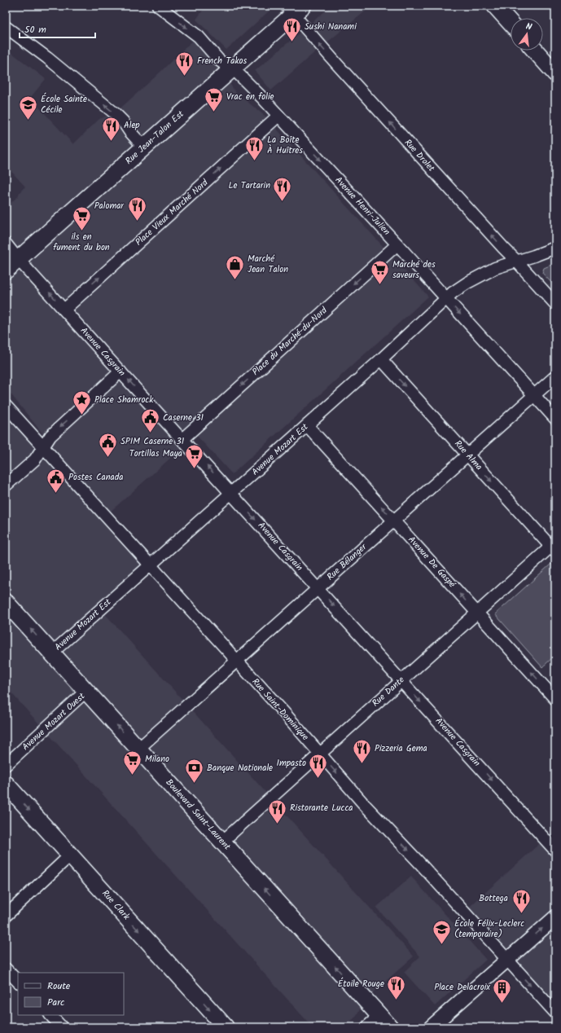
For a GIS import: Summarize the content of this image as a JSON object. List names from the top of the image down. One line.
{"streets":{"main road":["Rue Jean-Talon Est","Boulevard Saint-Laurent","Rue Clark"],"street":["Rue Drolet","Avenue Henri-Julien","Place Vieux Marché Nord","Place du Marché-du-Nord","Avenue Casgrain","Avenue Mozart Est","Rue Alma","Rue Bélanger","Avenue De Gaspé","Rue Dante","Rue Saint-Dominique","Avenue Mozart Ouest"]},"crossings":[["Rue Jean-Talon Est","Rue Drolet"],["Rue Jean-Talon Est","Avenue Henri-Julien"],["Rue Jean-Talon Est","Avenue Casgrain"],["Rue Drolet","Avenue Mozart Est"],["Avenue Henri-Julien","Place Vieux Marché Nord"],["Avenue Henri-Julien","Place du Marché-du-Nord"],["Avenue Henri-Julien","Avenue Mozart Est"],["Avenue Henri-Julien","Rue Bélanger"],["Place Vieux Marché Nord","Avenue Casgrain"],["Place du Marché-du-Nord","Avenue Casgrain"],["Avenue Casgrain","Avenue Mozart Est"],["Avenue Casgrain","Rue Bélanger"],["Avenue Casgrain","Rue Dante"],["Avenue Mozart Est","Rue Alma"],["Avenue Mozart Est","Avenue De Gaspé"],["Avenue Mozart Est","Rue Saint-Dominique"],["Avenue Mozart Est","Boulevard Saint-Laurent"],["Rue Alma","Rue Bélanger"],["Rue Alma","Rue Dante"],["Rue Bélanger","Avenue De Gaspé"],["Rue Bélanger","Rue Saint-Dominique"],["Rue Bélanger","Boulevard Saint-Laurent"],["Avenue De Gaspé","Rue Dante"],["Rue Dante","Rue Saint-Dominique"],["Rue Dante","Boulevard Saint-Laurent"],["Avenue Mozart Ouest","Boulevard Saint-Laurent"]],"one_way":["Rue Drolet","Avenue Henri-Julien","Place Vieux Marché Nord","Place du Marché-du-Nord","Rue Alma","Avenue De Gaspé","Rue Saint-Dominique","Boulevard Saint-Laurent","Rue Clark"],"places":{"restaurant":["Sushi Nanami","French Takos","Alep","La Boîte À Huîtres","Le Tartarin","Palomar","Pizzeria Gema","Impasto","Ristorante Lucca","Bottega","Étoile Rouge"],"supermarket":["Vrac en folie","ils en fument du bon","Marché des saveurs","Tortillas Maya","Milano"],"school or university":["École Sainte Cécile","École Félix-Leclerc (temporaire)"],"shop":["Marché Jean Talon"],"place":["Place Shamrock"],"public building":["Caserne 31","SPIM Caserne 31","Postes Canada"],"bank":["Banque Nationale"],"building":["Place Delacroix"]},"legend":["Route","Parc"],"scale_bar":"50 m","north":"top"}
